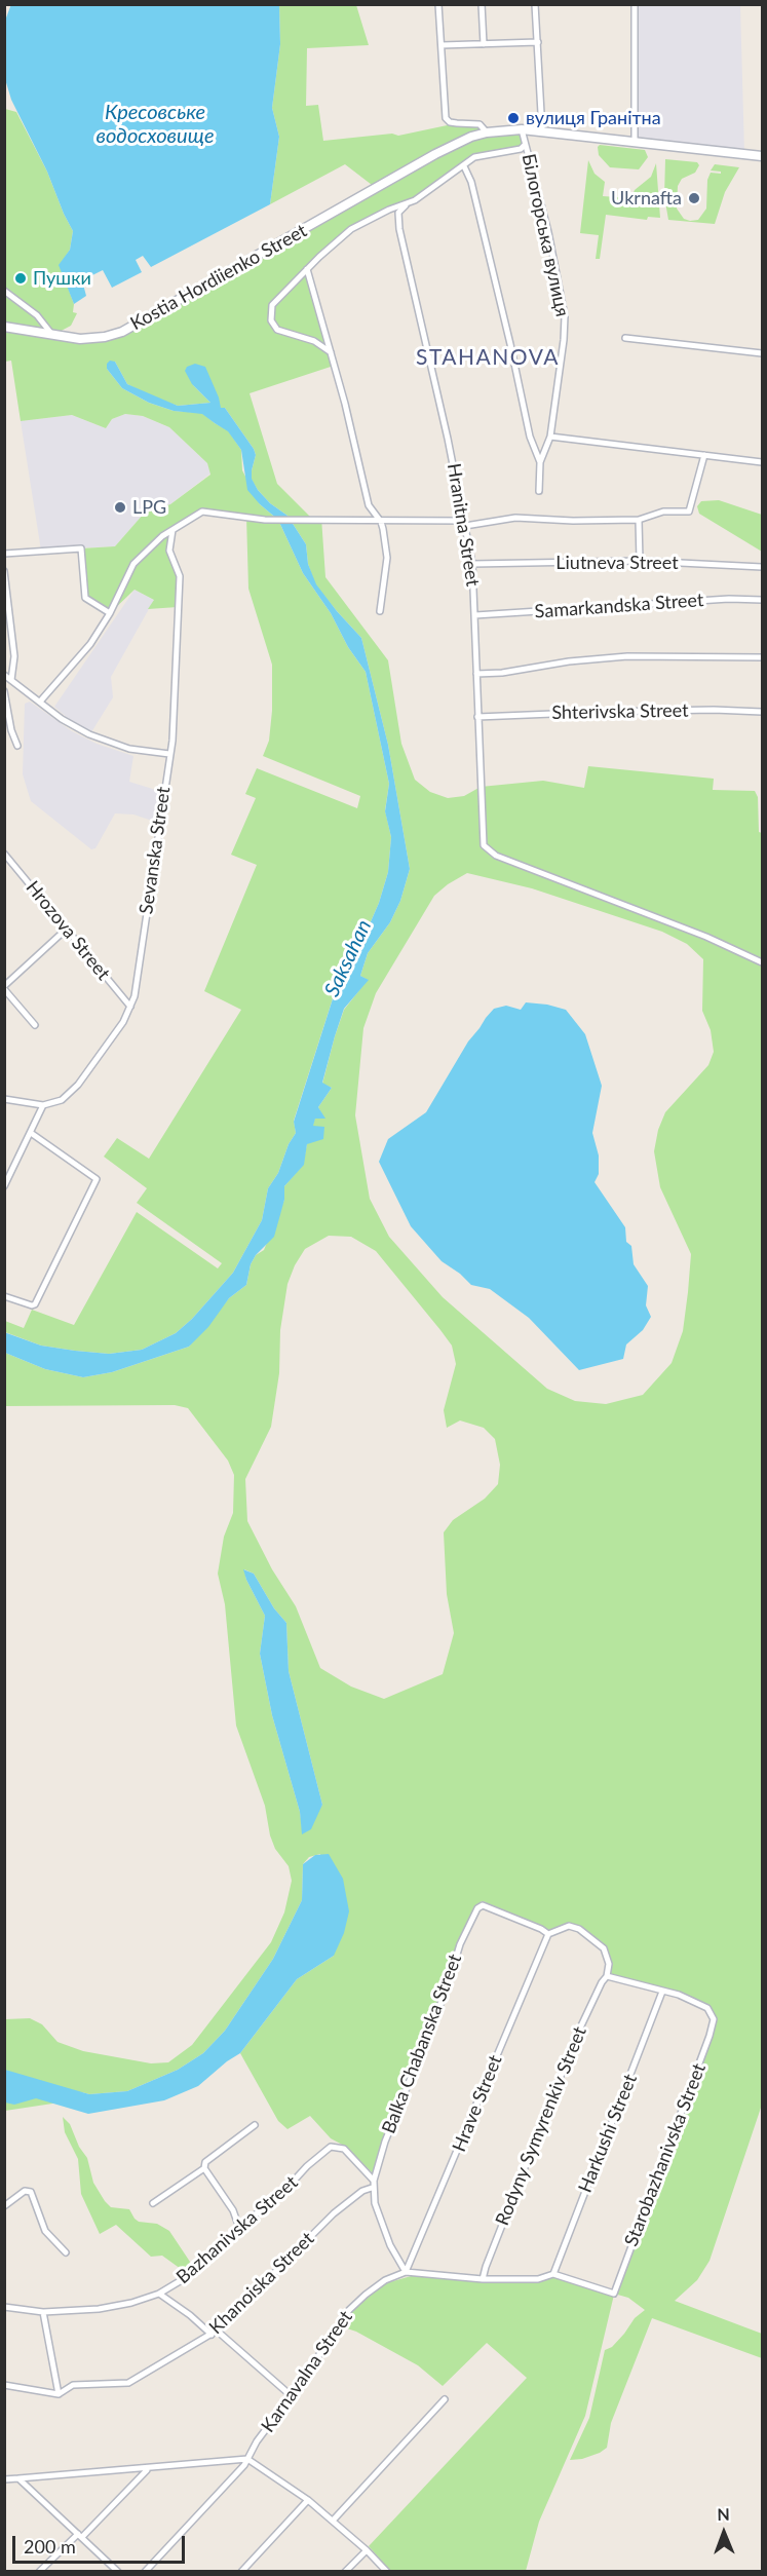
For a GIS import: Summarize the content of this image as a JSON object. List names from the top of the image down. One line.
{"streets":{"main road":["Kostia Hordiienko Street"],"street":["Білогорська вулиця","Hranitna Street","Liutneva Street","Samarkandska Street","Shterivska Street","Sevanska Street","Hrozova Street","Balka Chabanska Street","Hrave Street","Rodyny Symyrenkiv Street","Harkushi Street","Starobazhanivska Street","Bazhanivska Street","Khanoiska Street","Karnavalna Street"]},"crossings":[["Білогорська вулиця","Kostia Hordiienko Street"],["Hranitna Street","Liutneva Street"],["Hranitna Street","Samarkandska Street"],["Hranitna Street","Shterivska Street"],["Sevanska Street","Hrozova Street"],["Balka Chabanska Street","Hrave Street"],["Balka Chabanska Street","Bazhanivska Street"],["Balka Chabanska Street","Khanoiska Street"],["Hrave Street","Karnavalna Street"],["Harkushi Street","Starobazhanivska Street"],["Bazhanivska Street","Khanoiska Street"]],"districts":["STAHANOVA"],"water":["Кресовське водосховище","Saksahan"],"places":["вулиця Гранітна","Ukrnafta","Пушки","LPG"],"scale_bar":"200 m","north":"top"}
